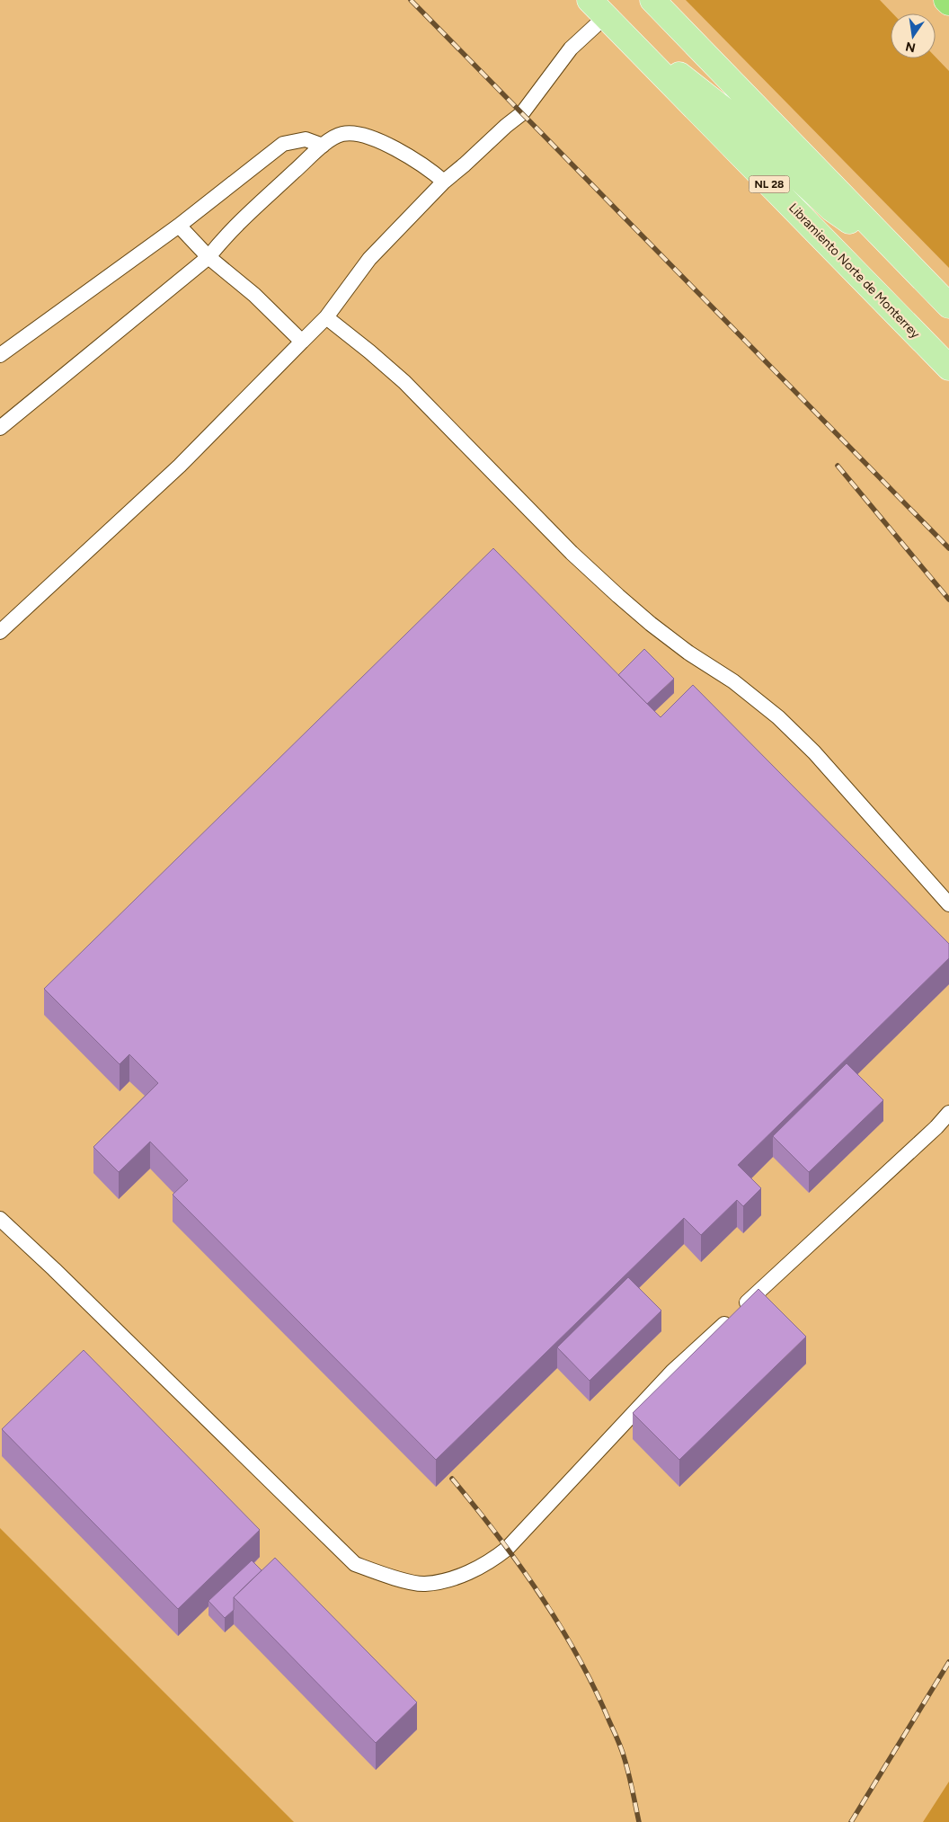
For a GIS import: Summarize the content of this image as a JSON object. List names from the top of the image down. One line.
{"streets":{"main road":["NL 28","Libramiento Norte de Monterrey"]},"north":"bottom"}
